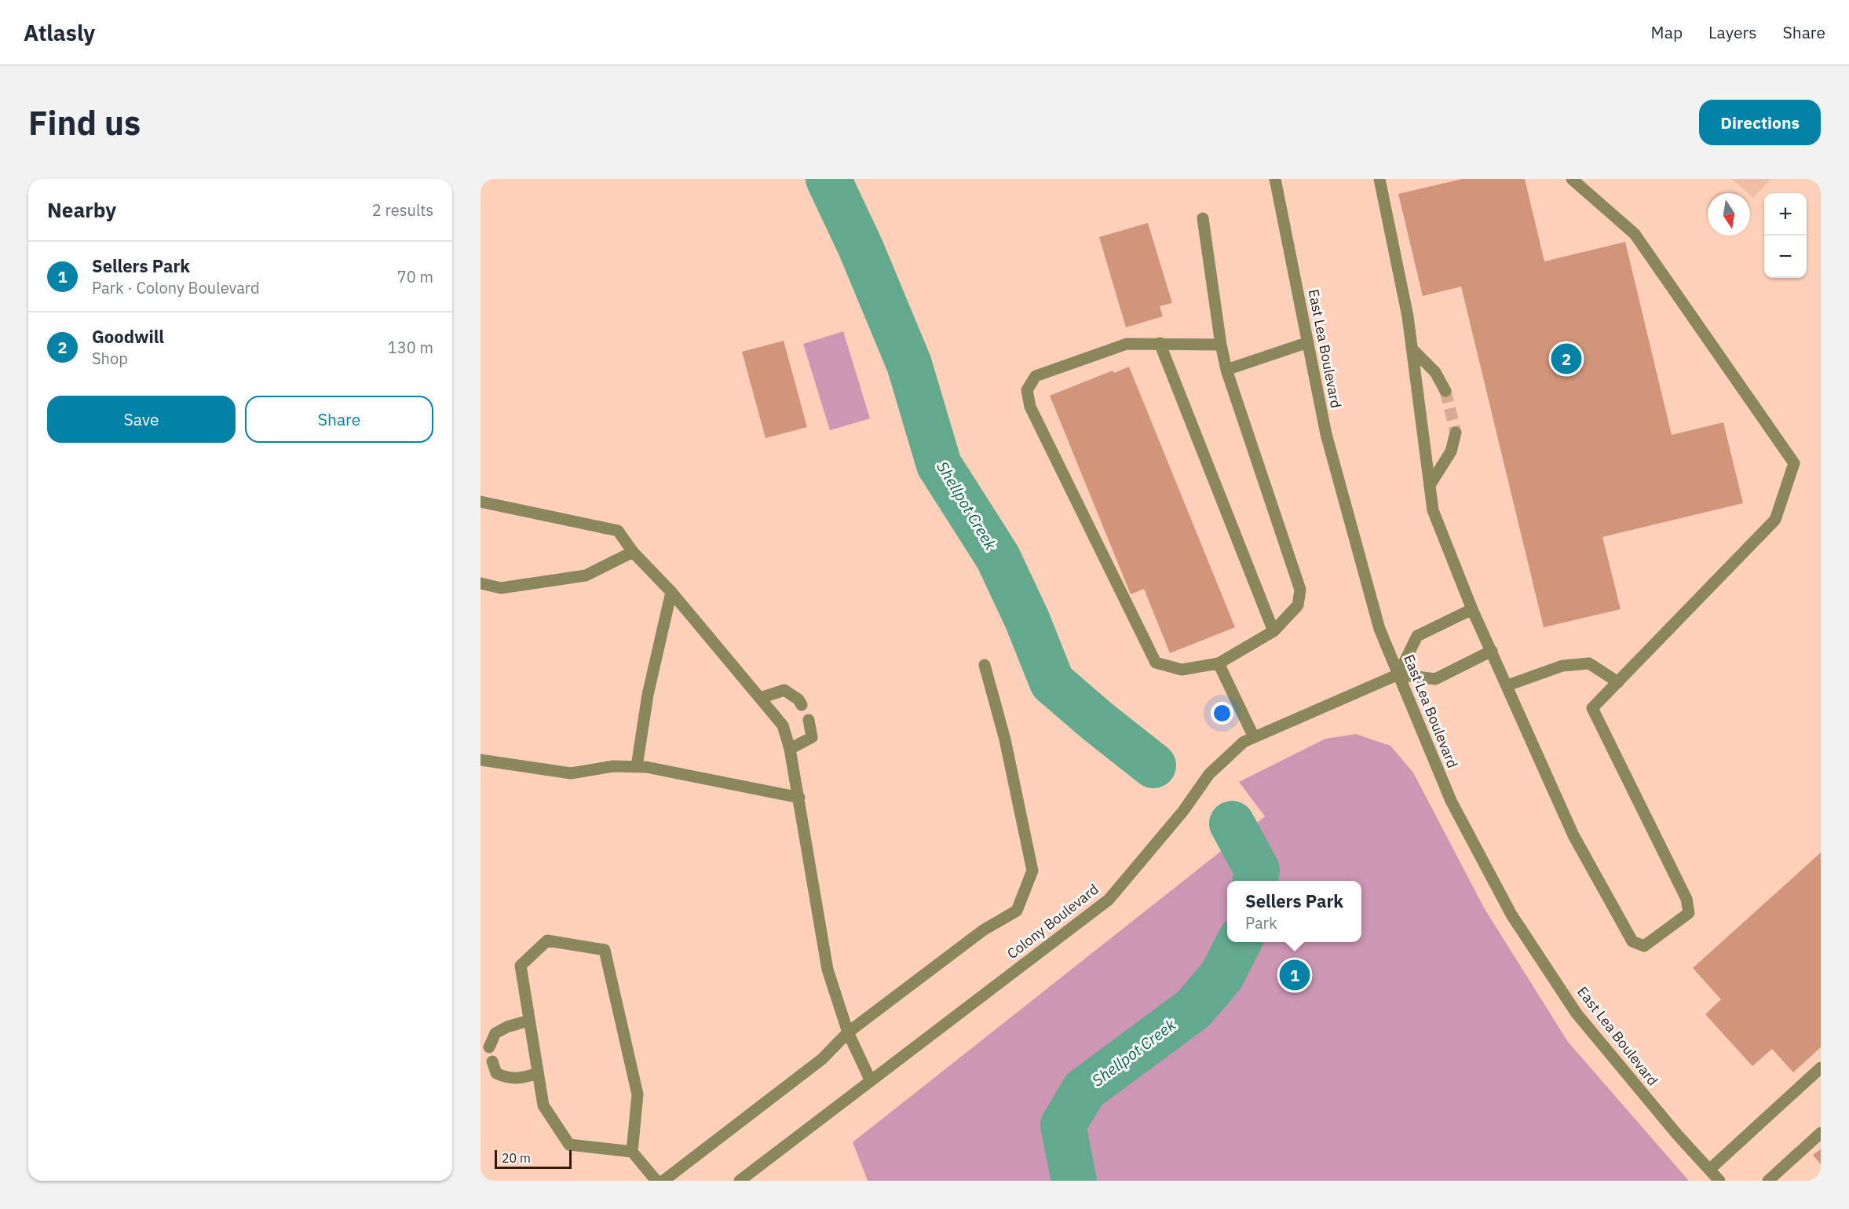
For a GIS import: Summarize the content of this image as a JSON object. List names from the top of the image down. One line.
{"streets":{"street":["East Lea Boulevard","Colony Boulevard"]},"crossings":[["East Lea Boulevard","Colony Boulevard"]],"water":["Shellpot Creek"],"scale_bar":"20 m","north":"bottom","page":{"header":"Atlasly","nav":["Map","Layers","Share"],"buttons":["Directions",["Save","Share"]],"title":"Find us","heading":["Nearby","2 results"],"map_buttons":["+","−"],"list":[{"mark":"1","name":"Sellers Park","note":"Park · Colony Boulevard","value":"70 m"},{"mark":"2","name":"Goodwill","note":"Shop","value":"130 m"}],"pins":["2","1"],"popup":["Sellers Park","Park"],"scale":"20 m"}}
